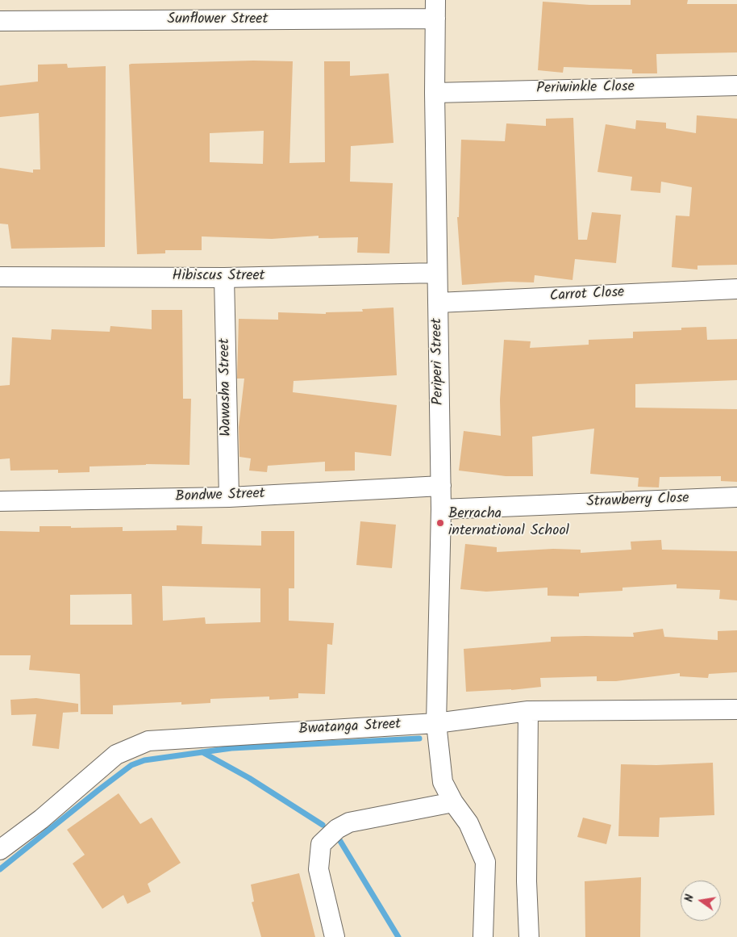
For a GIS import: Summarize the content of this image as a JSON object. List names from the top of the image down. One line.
{"streets":{"street":["Sunflower Street","Periwinkle Close","Hibiscus Street","Carrot Close","Periperi Street","Wawasha Street","Bondwe Street","Strawberry Close","Bwatanga Street"]},"crossings":[["Sunflower Street","Periperi Street"],["Periwinkle Close","Periperi Street"],["Hibiscus Street","Periperi Street"],["Hibiscus Street","Wawasha Street"],["Carrot Close","Periperi Street"],["Periperi Street","Bondwe Street"],["Periperi Street","Strawberry Close"],["Periperi Street","Bwatanga Street"],["Wawasha Street","Bondwe Street"]],"places":["Berracha international School"],"north":"left"}
